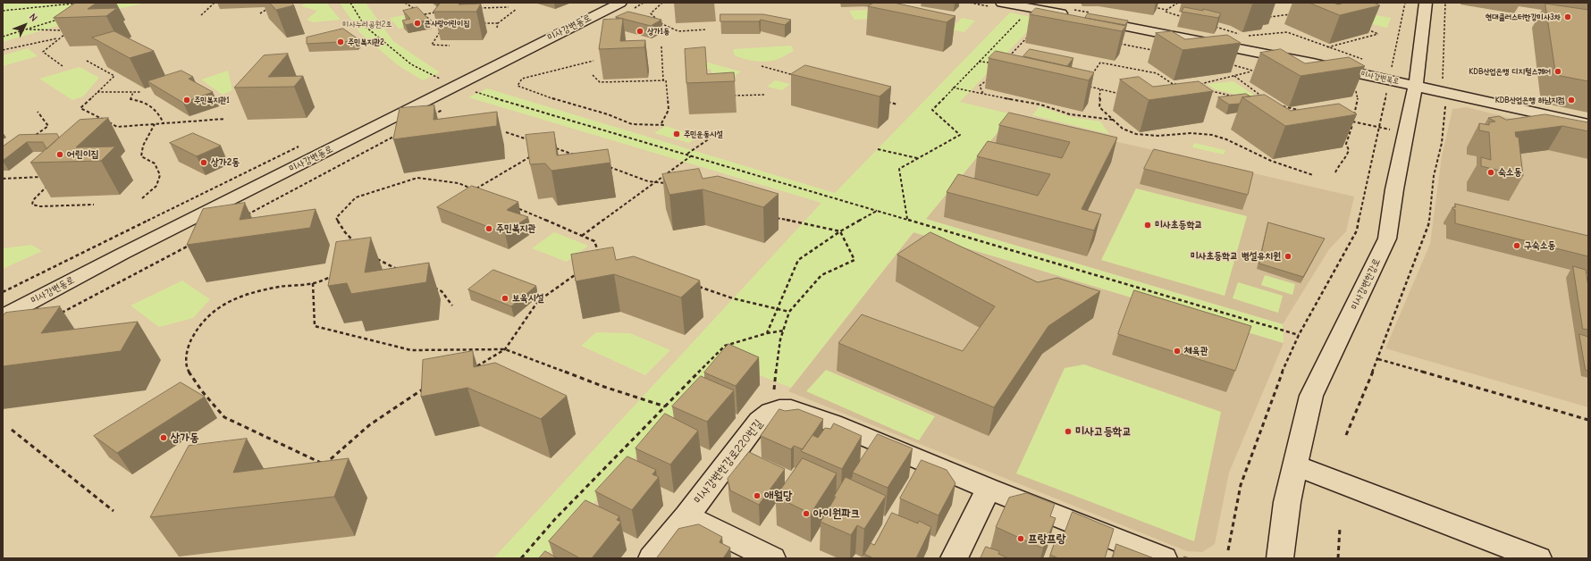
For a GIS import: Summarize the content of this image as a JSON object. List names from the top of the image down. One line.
{"streets":{"street":["미사강변동로","미사강변북로","미사강변한강로","미사강변한강로220번길"]},"crossings":[["미사강변북로","미사강변한강로"]],"parks":["미사누리공원2호"],"places":["현대클러스터한강미사3차","큰사랑어린이집","상가1동","주민복지관2","KDB산업은행 디지털스퀘어","주민복지관1","KDB산업은행 하남지점","주민운동시설","어린이집","상가2동","숙소동","미사초등학교","주민복지관","구숙소동","미사초등학교 병설유치원","보육시설","체육관","미사고등학교","상가동","애월당","아이원파크","프랑프랑"],"north":"top right"}
